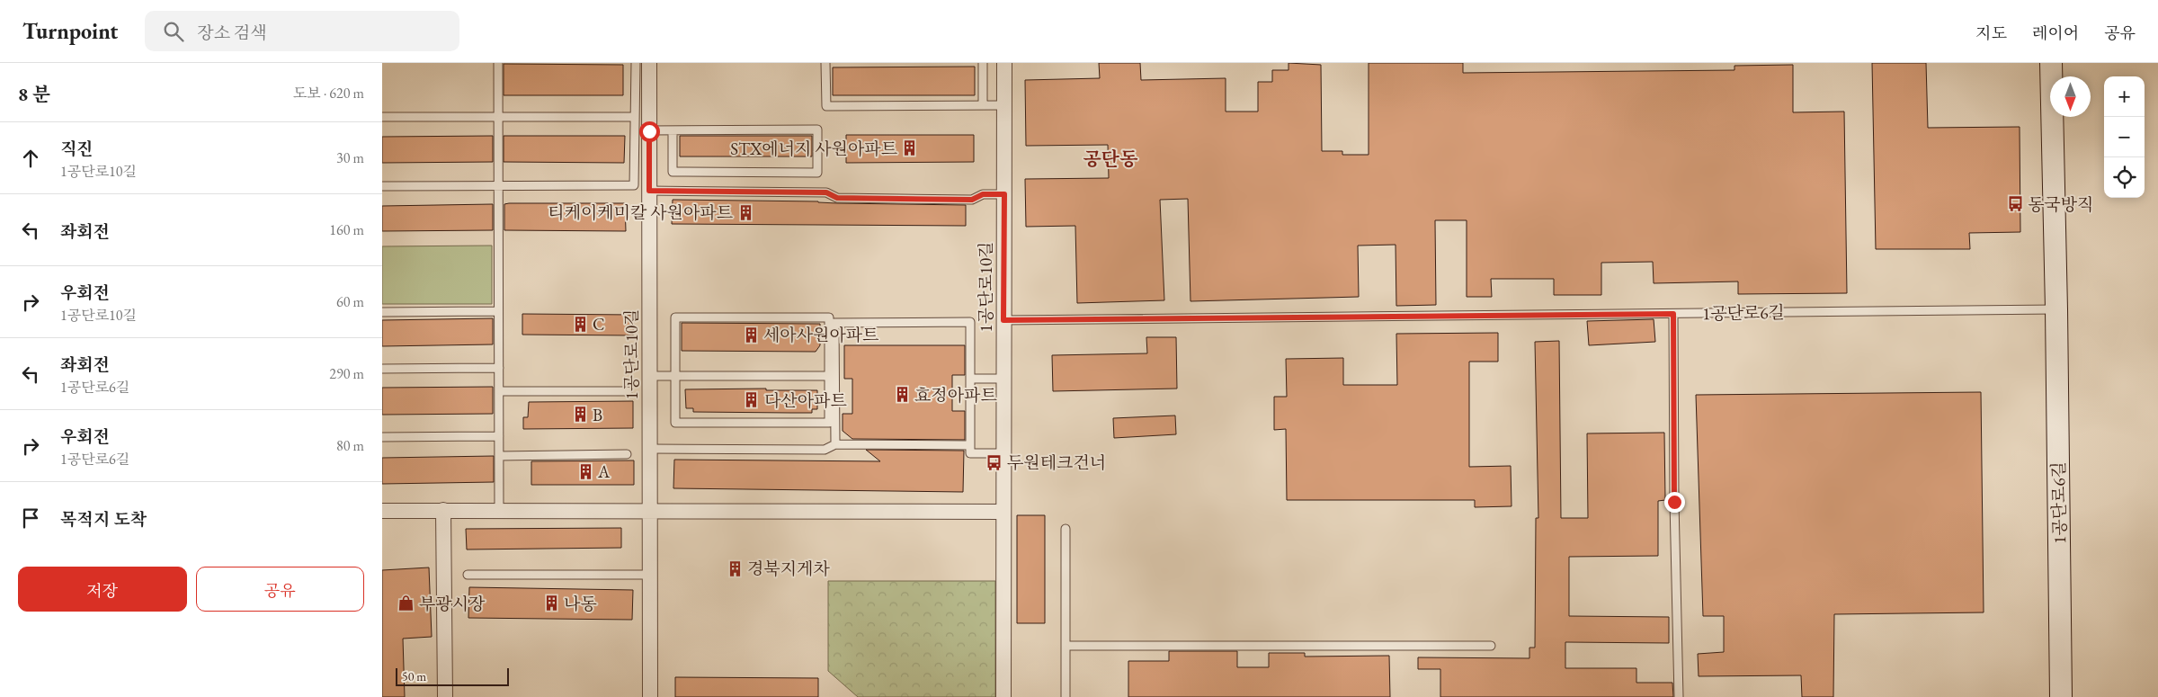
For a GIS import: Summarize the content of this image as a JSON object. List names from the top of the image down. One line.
{"streets":{"street":["1공단로10길","1공단로6길"]},"crossings":[["1공단로10길","1공단로6길"]],"districts":["공단동"],"places":{"building":["STX에너지 사원아파트","티케이케미칼 사원아파트","C","세아사원아파트","효정아파트","다산아파트","B","A","경북지게차","나동"],"bus stop":["동국방직","두원테크건너"],"shop":["부광시장"]},"scale_bar":"50 m","north":"bottom","page":{"header":"Turnpoint","search":"장소 검색","nav":["지도","레이어","공유"],"heading":["8 분","도보 · 620 m"],"map_buttons":["+","−"],"list":[["직진","1공단로10길","30 m"],["좌회전","160 m"],["우회전","1공단로10길","60 m"],["좌회전","1공단로6길","290 m"],["우회전","1공단로6길","80 m"],"목적지 도착"],"buttons":["저장","공유"],"scale":"50 m"}}
